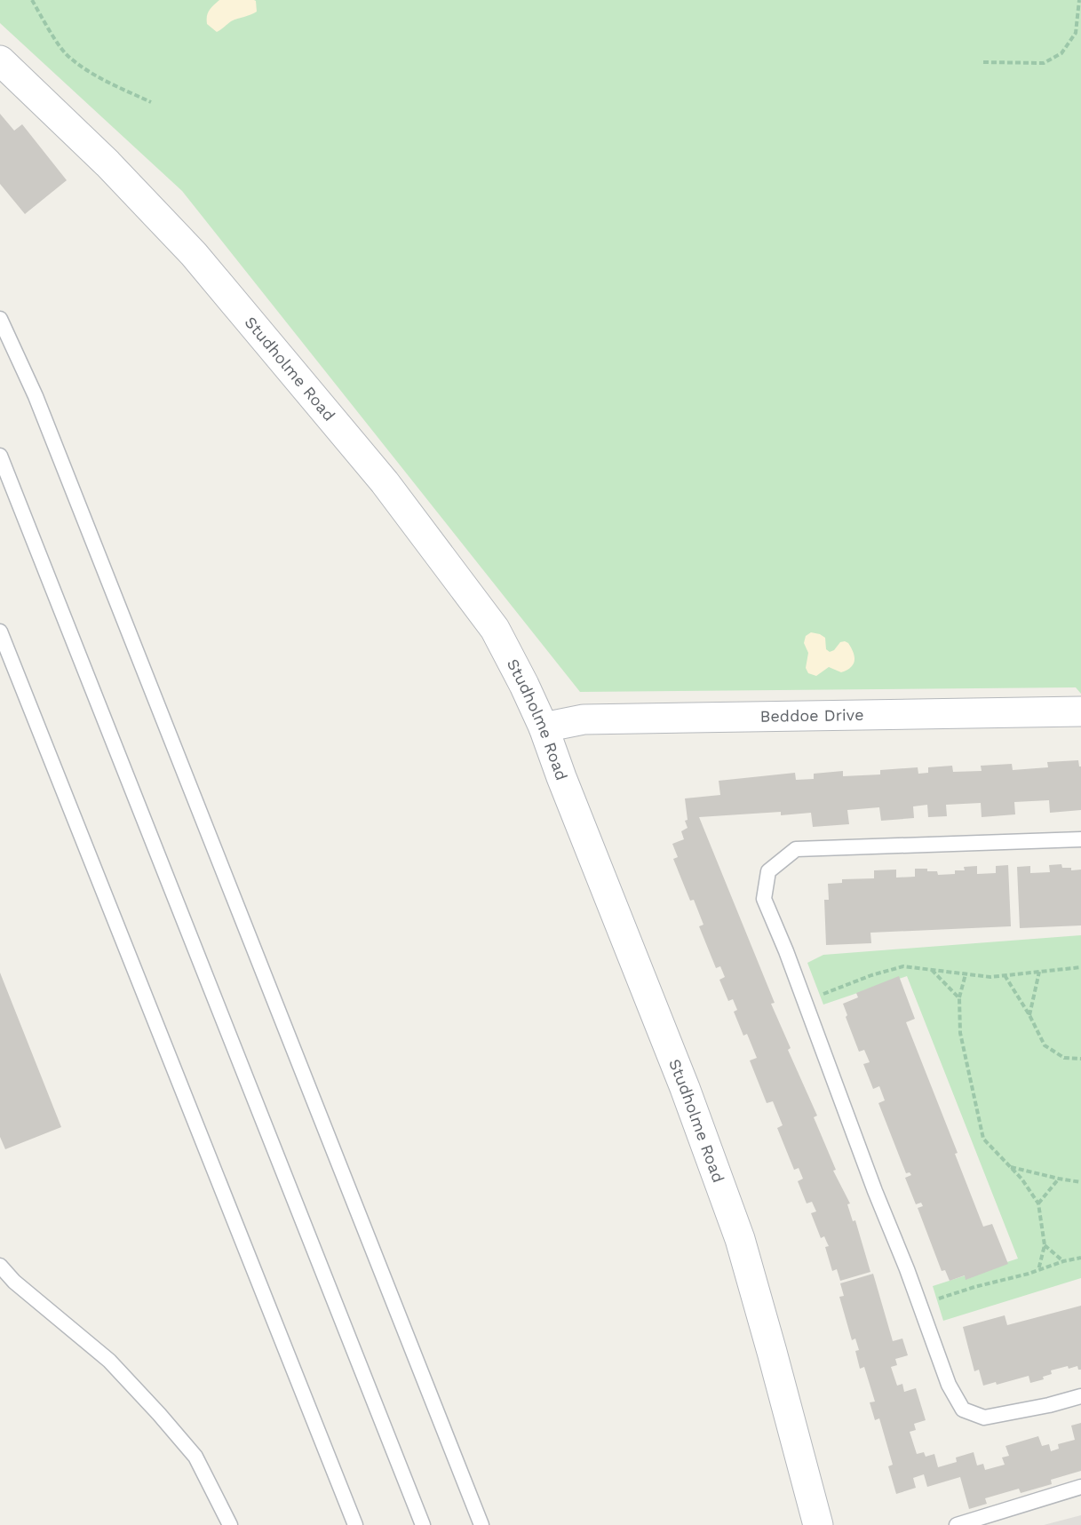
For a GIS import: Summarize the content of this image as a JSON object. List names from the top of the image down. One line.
{"streets":{"street":["Studholme Road","Beddoe Drive"]},"crossings":[["Studholme Road","Beddoe Drive"]]}
